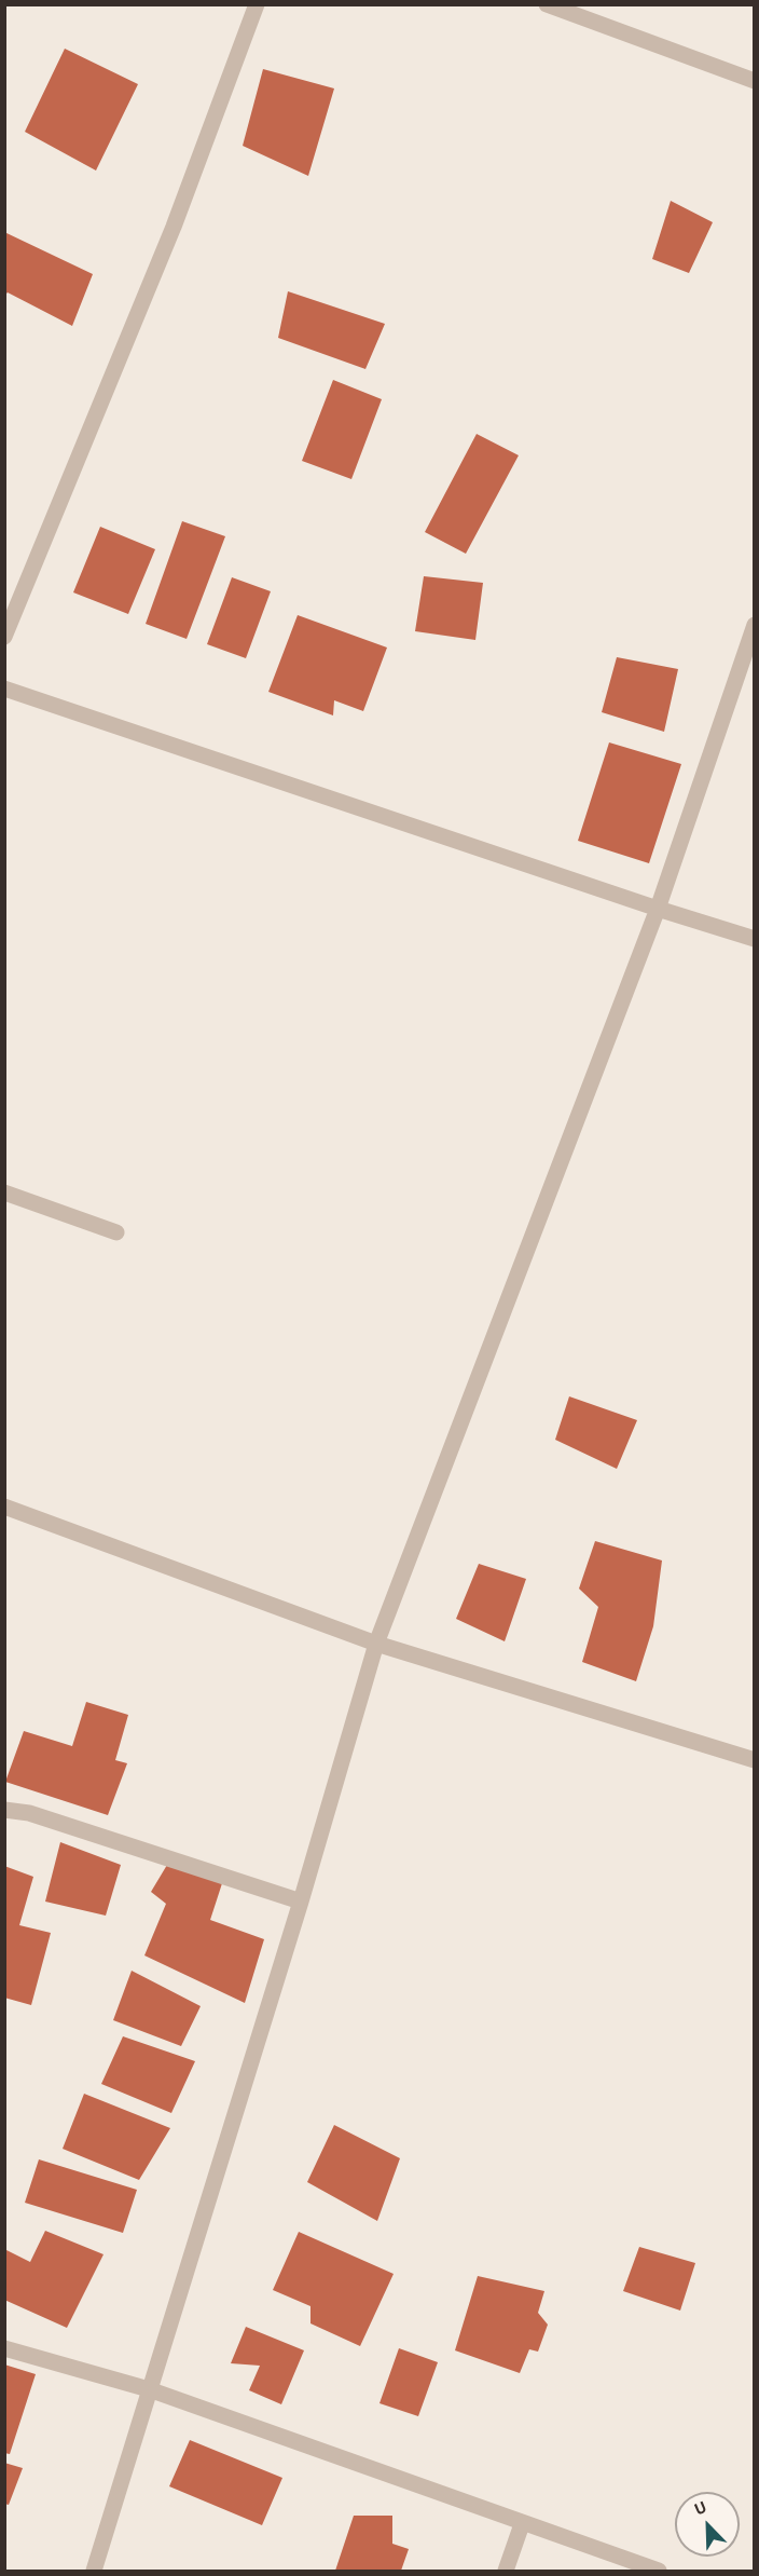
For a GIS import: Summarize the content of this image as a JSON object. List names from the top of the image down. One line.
{"north":"top left"}
